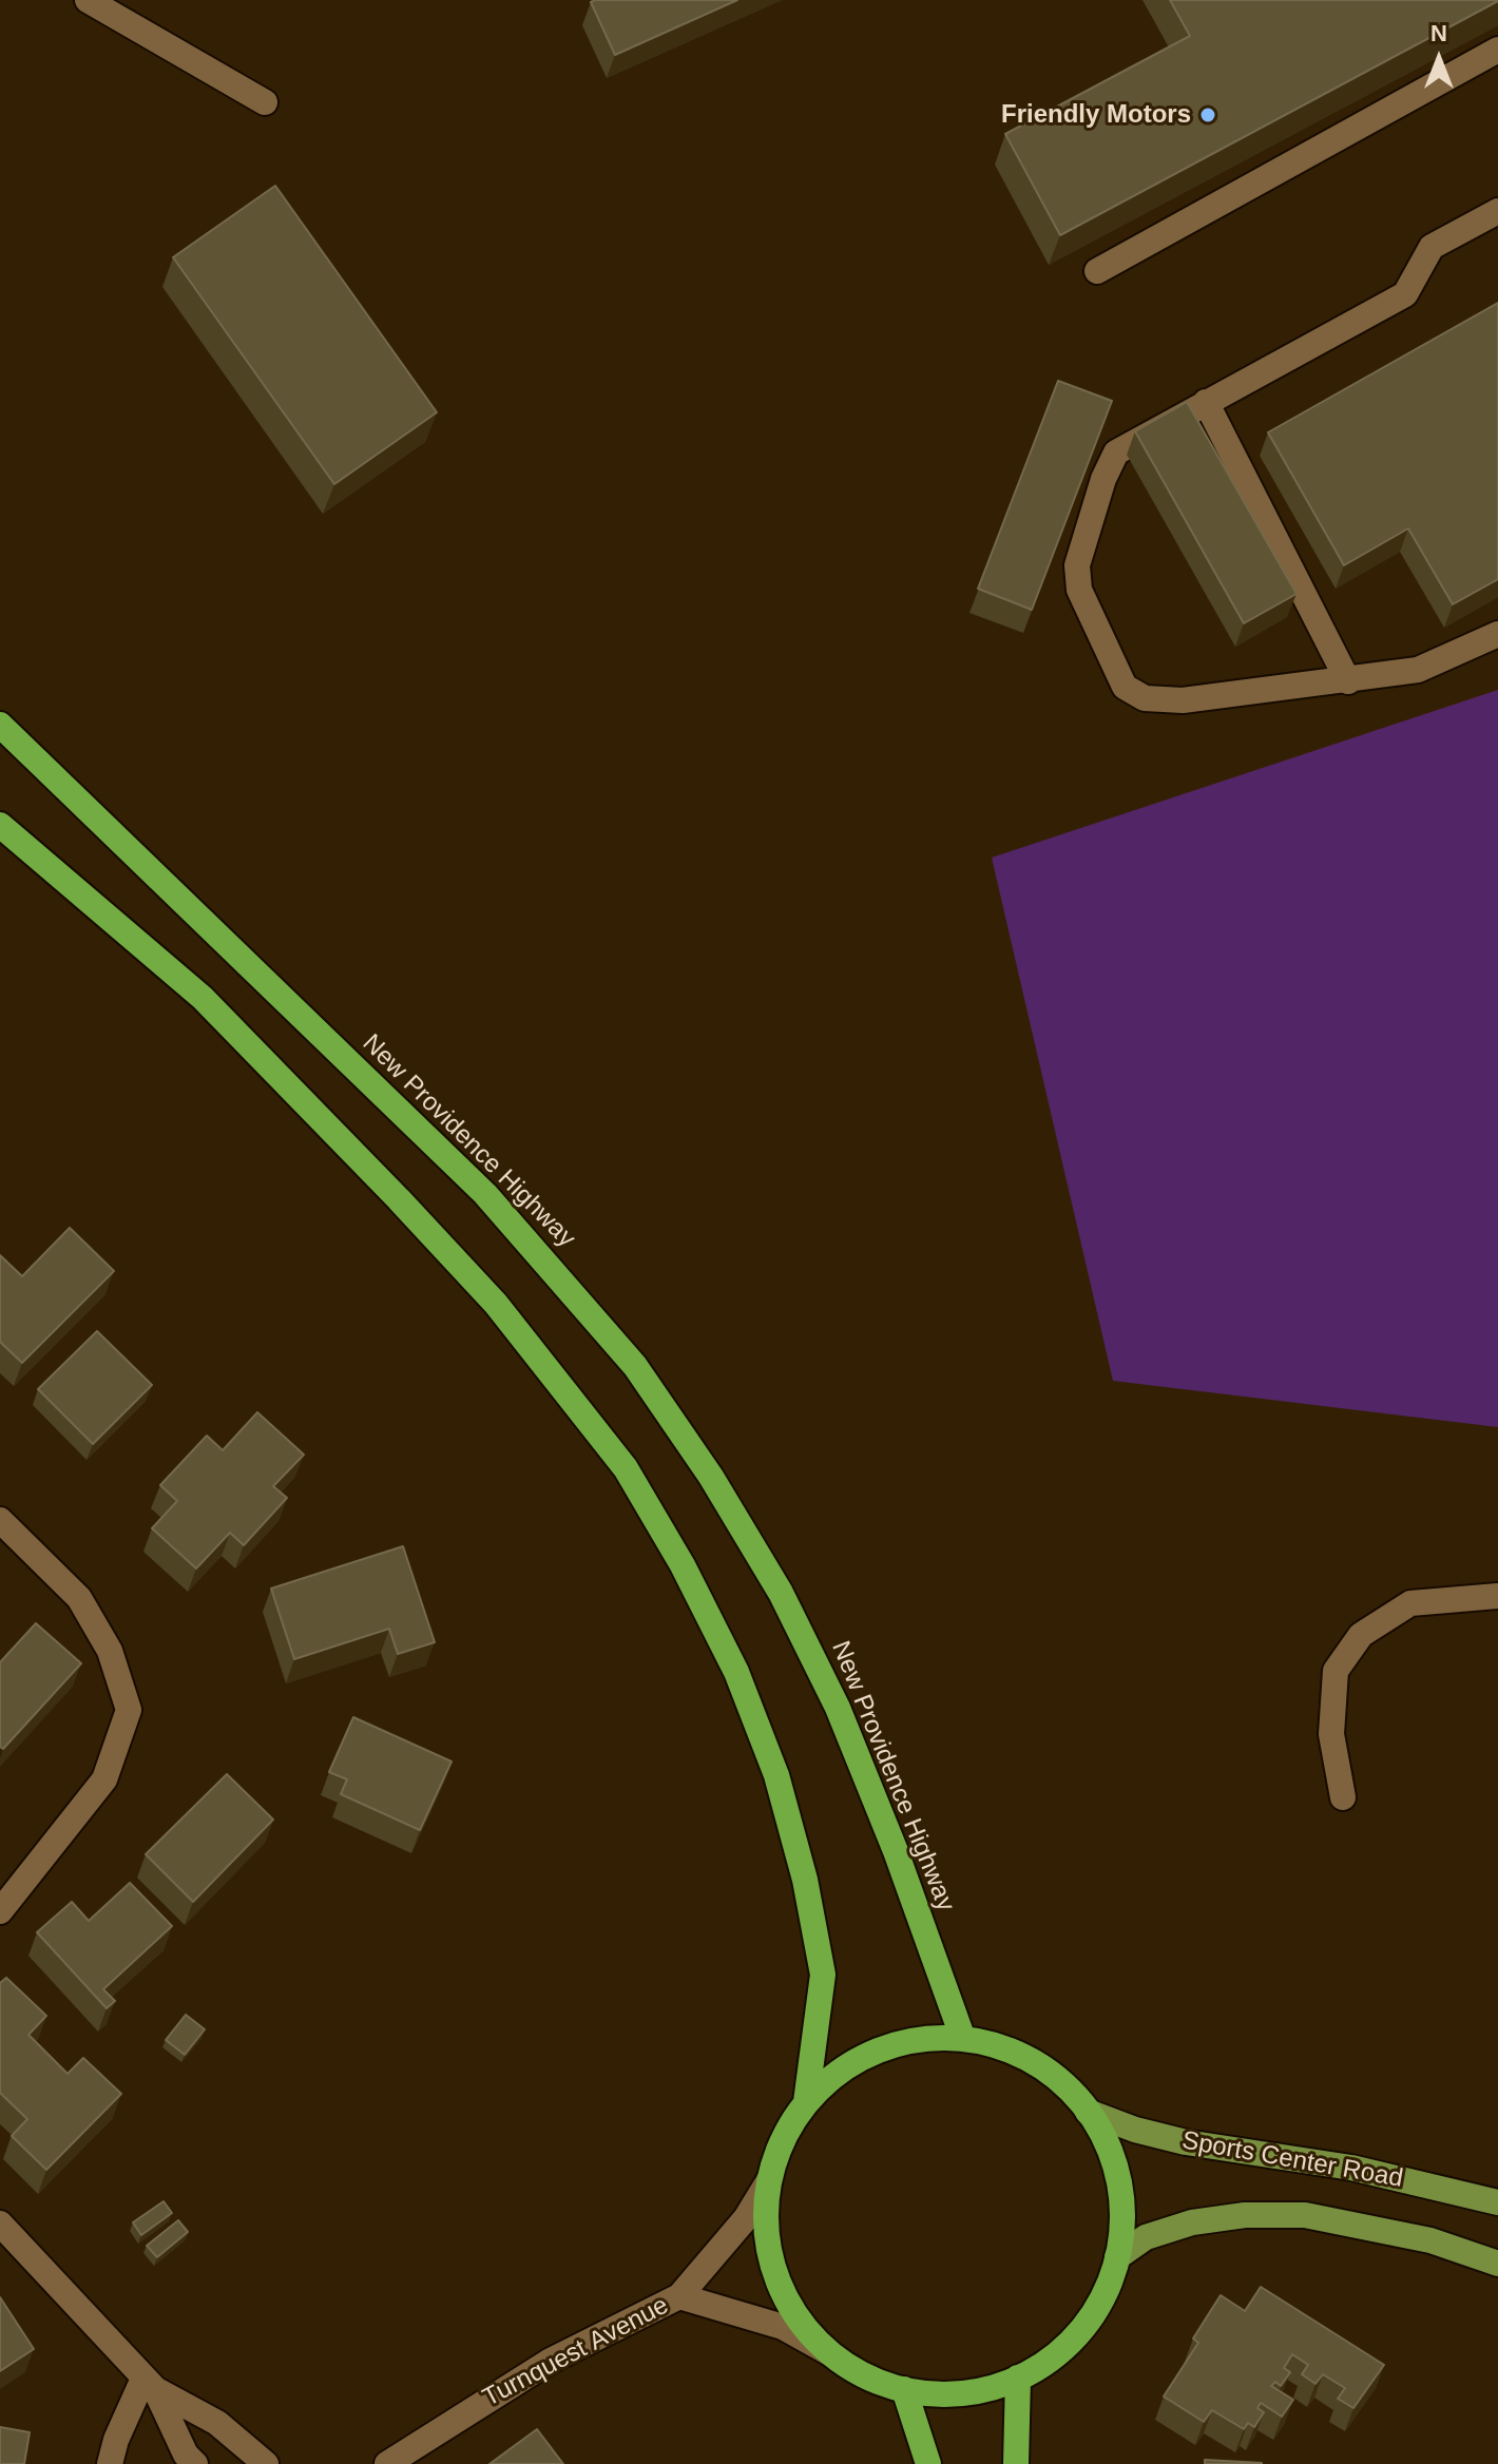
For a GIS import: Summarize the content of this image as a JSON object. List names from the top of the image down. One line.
{"streets":{"highway":["New Providence Highway"],"main road":["Sports Center Road"],"street":["Turnquest Avenue"]},"places":["Friendly Motors"],"north":"top"}
